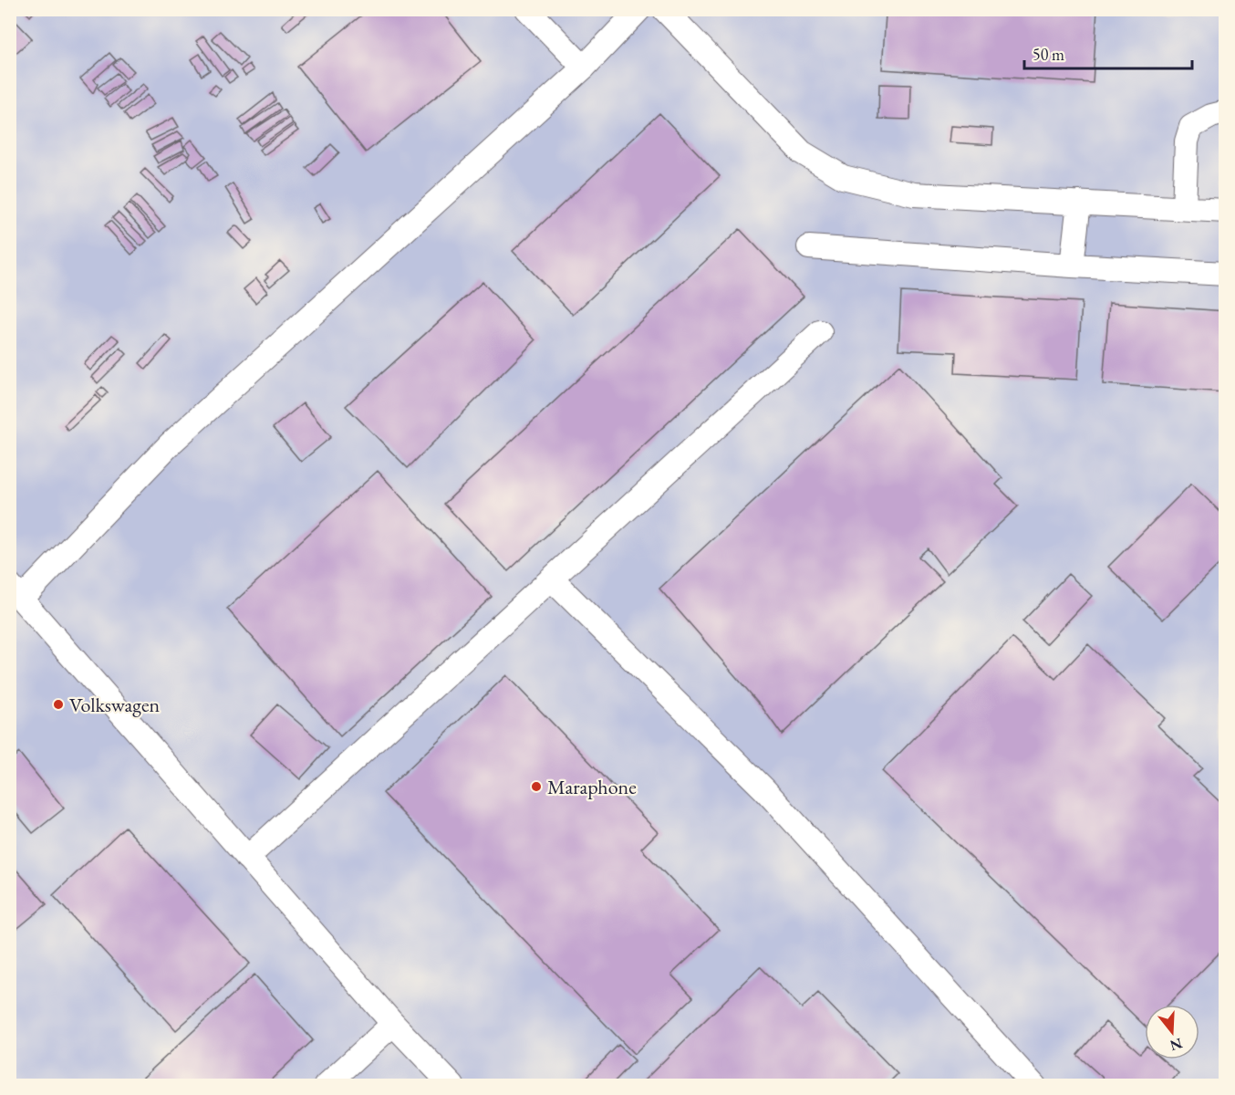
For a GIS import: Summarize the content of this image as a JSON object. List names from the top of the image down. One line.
{"places":["Volkswagen","Maraphone"],"scale_bar":"50 m","north":"bottom"}
